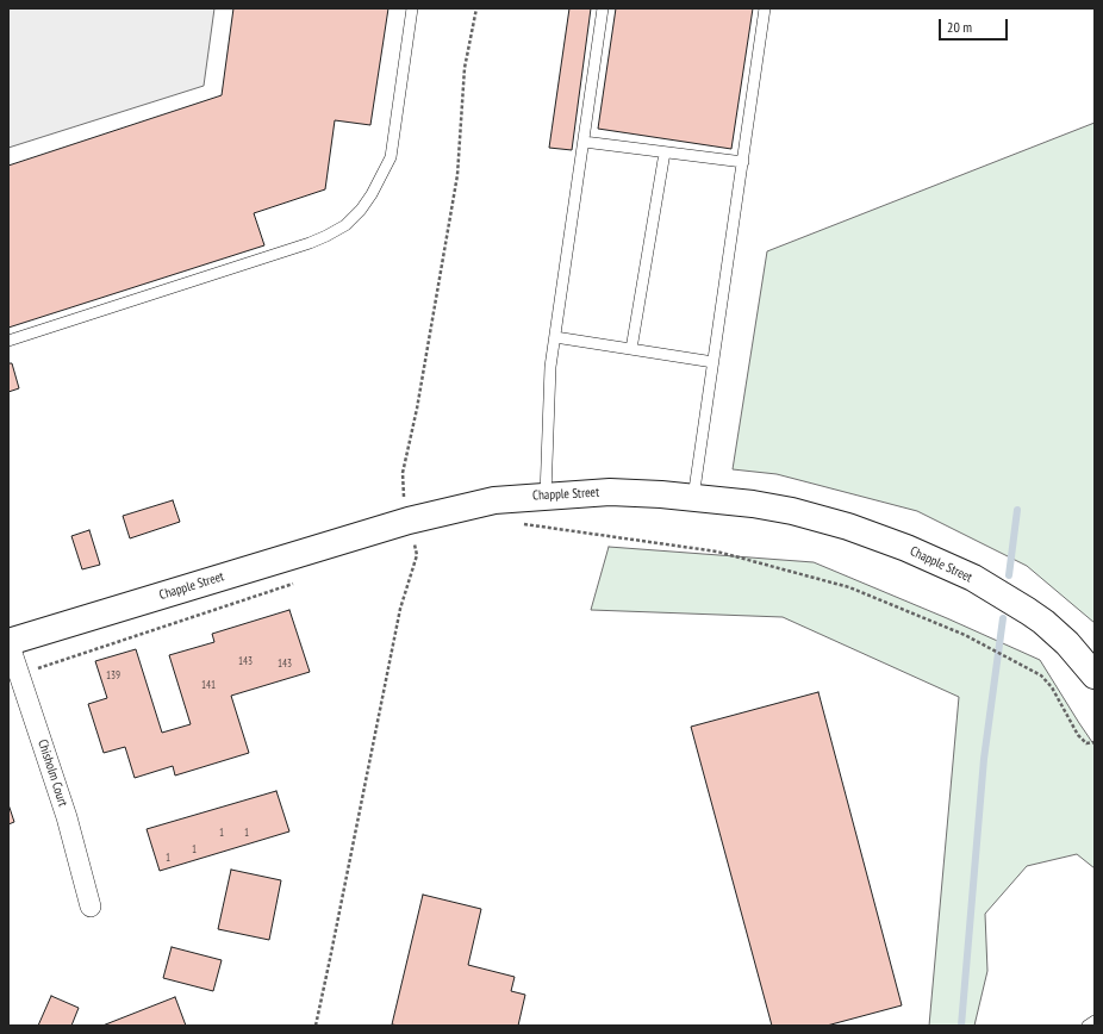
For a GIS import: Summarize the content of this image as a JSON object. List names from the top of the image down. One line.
{"streets":{"street":["Chapple Street","Chisholm Court"]},"crossings":[["Chapple Street","Chisholm Court"]],"house_numbers":["143","143","139","141","1","1","1","1"],"scale_bar":"20 m"}
